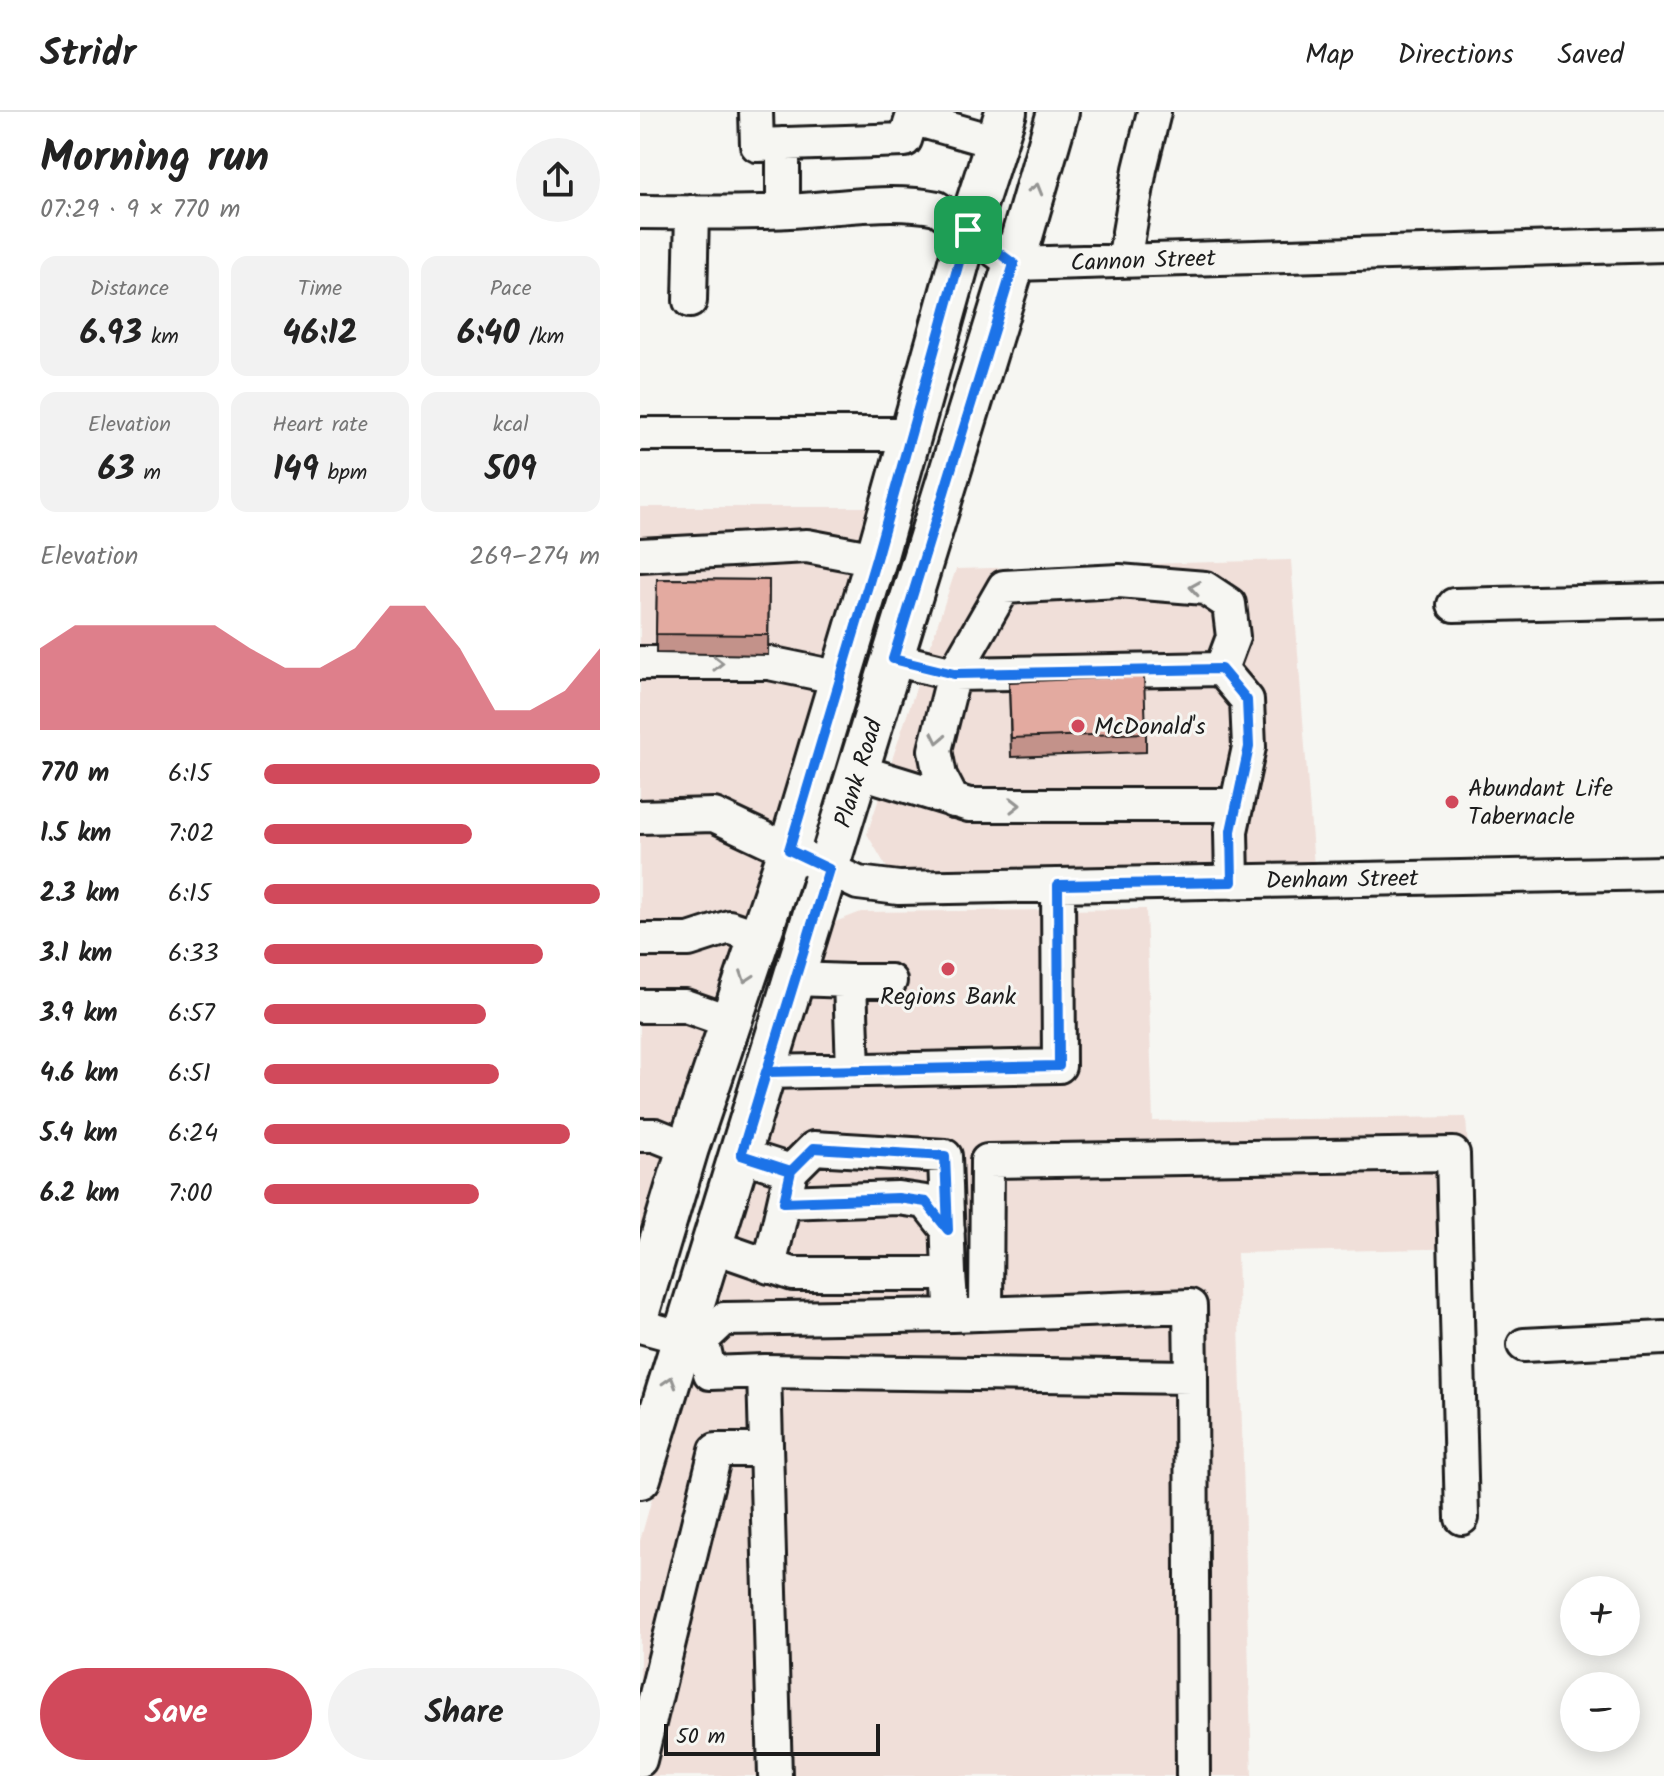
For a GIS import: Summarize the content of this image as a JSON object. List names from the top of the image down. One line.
{"streets":{"main road":["Plank Road"],"street":["Cannon Street","Denham Street"]},"crossings":[["Cannon Street","Plank Road"],["Plank Road","Denham Street"]],"places":["McDonald's","Abundant Life Tabernacle","Regions Bank"],"scale_bar":"50 m","page":{"header":"Stridr","nav":["Map","Directions","Saved"],"heading":["Morning run","07:29 · 9 × 770 m"],"stats":[["Distance","6.93 km"],["Time","46:12"],["Pace","6:40 /km"],["Elevation","63 m"],["Heart rate","149 bpm"],["kcal","509"]],"chart":["Elevation","269–274 m"],"list":[{"name":"770 m","note":"6:15"},{"name":"1.5 km","note":"7:02"},{"name":"2.3 km","note":"6:15"},{"name":"3.1 km","note":"6:33"},{"name":"3.9 km","note":"6:57"},{"name":"4.6 km","note":"6:51"},{"name":"5.4 km","note":"6:24"},{"name":"6.2 km","note":"7:00"}],"map_buttons":["+","−"],"buttons":["Save","Share"],"scale":"50 m"}}
